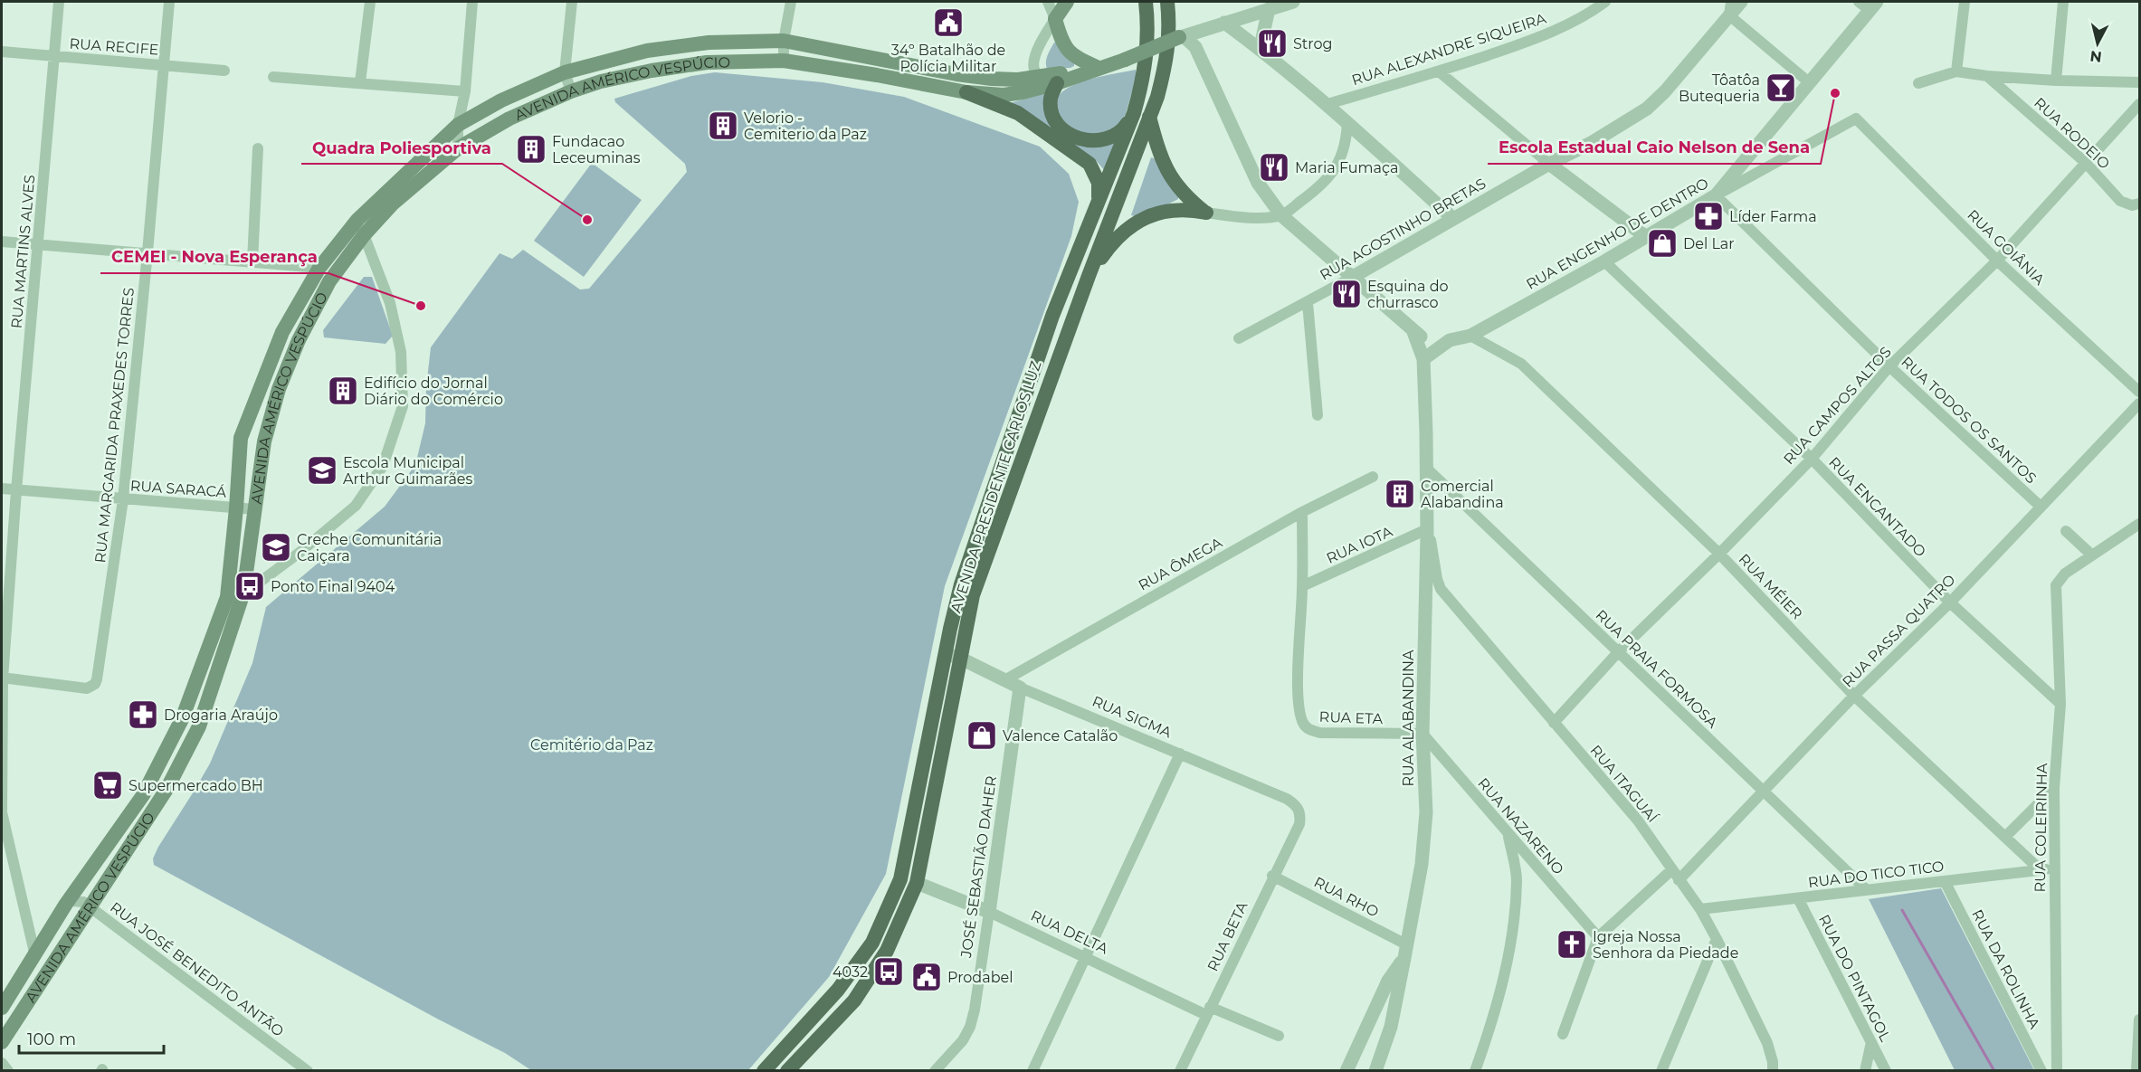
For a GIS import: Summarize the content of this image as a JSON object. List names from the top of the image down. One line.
{"streets":{"main road":["AVENIDA AMÉRICO VESPÚCIO","AVENIDA PRESIDENTE CARLOS LUZ"],"street":["RUA RECIFE","RUA ALEXANDRE SIQUEIRA","RUA RODEIO","RUA AGOSTINHO BRETAS","RUA ENGENHO DE DENTRO","RUA GOIÂNIA","RUA MARTINS ALVES","RUA CAMPOS ALTOS","RUA TODOS OS SANTOS","RUA MARGARIDA PRAXEDES TORRES","RUA SARACÁ","RUA ENCANTADO","RUA IOTA","RUA ÔMEGA","RUA MÉIER","RUA PASSA QUATRO","RUA PRAIA FORMOSA","RUA SIGMA","RUA ETA","RUA ALABANDINA","RUA ITAGUAÍ","RUA NAZARENO","RUA COLEIRINHA","JOSÉ SEBASTIÃO DAHER","RUA DO TICO TICO","RUA RHO","RUA DELTA","RUA BETA","RUA JOSÉ BENEDITO ANTÃO","RUA DA ROLINHA","RUA DO PINTAGOL"]},"crossings":[["RUA RECIFE","RUA MARTINS ALVES"],["RUA RECIFE","RUA MARGARIDA PRAXEDES TORRES"],["AVENIDA AMÉRICO VESPÚCIO","RUA MARTINS ALVES"],["AVENIDA AMÉRICO VESPÚCIO","RUA SARACÁ"],["AVENIDA AMÉRICO VESPÚCIO","RUA JOSÉ BENEDITO ANTÃO"],["RUA RODEIO","RUA CAMPOS ALTOS"],["RUA ENGENHO DE DENTRO","RUA GOIÂNIA"],["RUA ENGENHO DE DENTRO","RUA TODOS OS SANTOS"],["RUA ENGENHO DE DENTRO","RUA ENCANTADO"],["RUA ENGENHO DE DENTRO","RUA MÉIER"],["RUA ENGENHO DE DENTRO","RUA ALABANDINA"],["RUA GOIÂNIA","RUA CAMPOS ALTOS"],["RUA MARTINS ALVES","RUA MARGARIDA PRAXEDES TORRES"],["RUA MARTINS ALVES","RUA SARACÁ"],["RUA CAMPOS ALTOS","RUA TODOS OS SANTOS"],["RUA CAMPOS ALTOS","RUA ENCANTADO"],["RUA CAMPOS ALTOS","RUA MÉIER"],["RUA CAMPOS ALTOS","RUA PRAIA FORMOSA"],["RUA CAMPOS ALTOS","RUA ITAGUAÍ"],["RUA TODOS OS SANTOS","RUA PASSA QUATRO"],["RUA MARGARIDA PRAXEDES TORRES","RUA SARACÁ"],["AVENIDA PRESIDENTE CARLOS LUZ","RUA SIGMA"],["AVENIDA PRESIDENTE CARLOS LUZ","RUA DELTA"],["RUA ENCANTADO","RUA PASSA QUATRO"],["RUA ENCANTADO","RUA COLEIRINHA"],["RUA IOTA","RUA ETA"],["RUA IOTA","RUA ALABANDINA"],["RUA IOTA","RUA ITAGUAÍ"],["RUA ÔMEGA","RUA SIGMA"],["RUA MÉIER","RUA PASSA QUATRO"],["RUA MÉIER","RUA DO TICO TICO"],["RUA PASSA QUATRO","RUA PRAIA FORMOSA"],["RUA PASSA QUATRO","RUA ITAGUAÍ"],["RUA PRAIA FORMOSA","RUA ALABANDINA"],["RUA PRAIA FORMOSA","RUA DO TICO TICO"],["RUA SIGMA","JOSÉ SEBASTIÃO DAHER"],["RUA SIGMA","RUA BETA"],["RUA ETA","RUA ALABANDINA"],["RUA ETA","RUA NAZARENO"],["RUA ALABANDINA","RUA ITAGUAÍ"],["RUA ALABANDINA","RUA NAZARENO"],["RUA ALABANDINA","RUA RHO"],["RUA ITAGUAÍ","RUA DO TICO TICO"],["RUA COLEIRINHA","RUA DO TICO TICO"],["JOSÉ SEBASTIÃO DAHER","RUA DELTA"],["RUA DO TICO TICO","RUA DA ROLINHA"],["RUA DO TICO TICO","RUA DO PINTAGOL"],["RUA RHO","RUA BETA"],["RUA DELTA","RUA BETA"]],"parks":["Cemitério da Paz"],"places":{"public building":["34º Batalhão de Polícia Militar","Prodabel"],"restaurant":["Strog","Maria Fumaça","Esquina do churrasco"],"bar":["Tôatôa Butequeria"],"other":["Escola Estadual Caio Nelson de Sena","Quadra Poliesportiva","CEMEI - Nova Esperança"],"building":["Velorio - Cemiterio da Paz","Fundacao Leceuminas","Edifício do Jornal Diário do Comércio","Comercial Alabandina"],"pharmacy":["Líder Farma","Drogaria Araújo"],"shop":["Del Lar","Valence Catalão"],"school or university":["Escola Municipal Arthur Guimarães","Creche Comunitária Caiçara"],"bus stop":["Ponto Final 9404","4032"],"supermarket":["Supermercado BH"],"church":["Igreja Nossa Senhora da Piedade"]},"scale_bar":"100 m","north":"bottom"}
